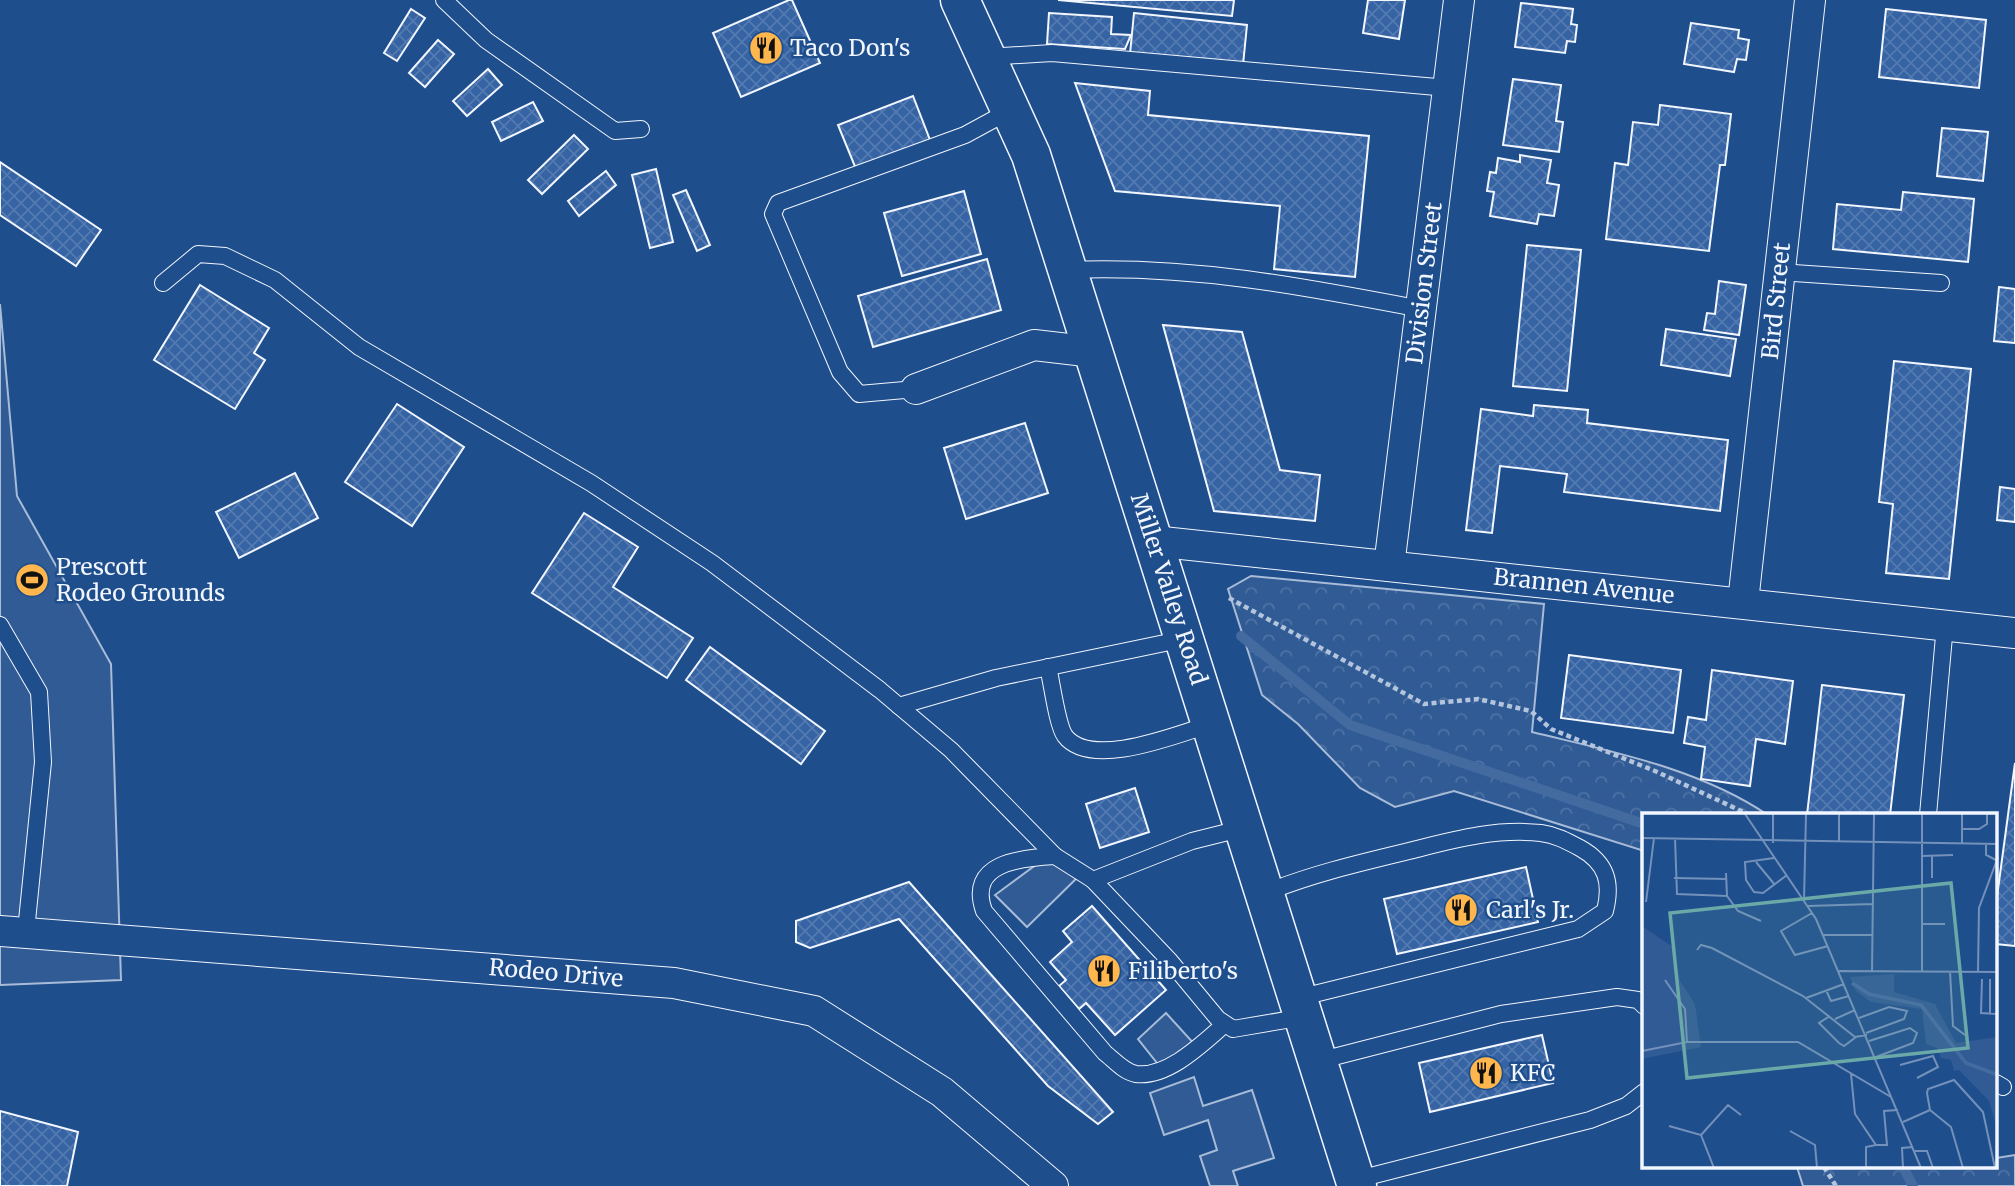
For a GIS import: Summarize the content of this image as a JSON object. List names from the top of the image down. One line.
{"streets":{"main road":["Miller Valley Road"],"street":["Division Street","Bird Street","Brannen Avenue","Rodeo Drive"]},"crossings":[["Division Street","Brannen Avenue"],["Bird Street","Brannen Avenue"],["Brannen Avenue","Miller Valley Road"]],"places":{"restaurant":["Taco Don's","Carl's Jr.","Filiberto's","KFC"],"sports":["Prescott Rodeo Grounds"]}}
